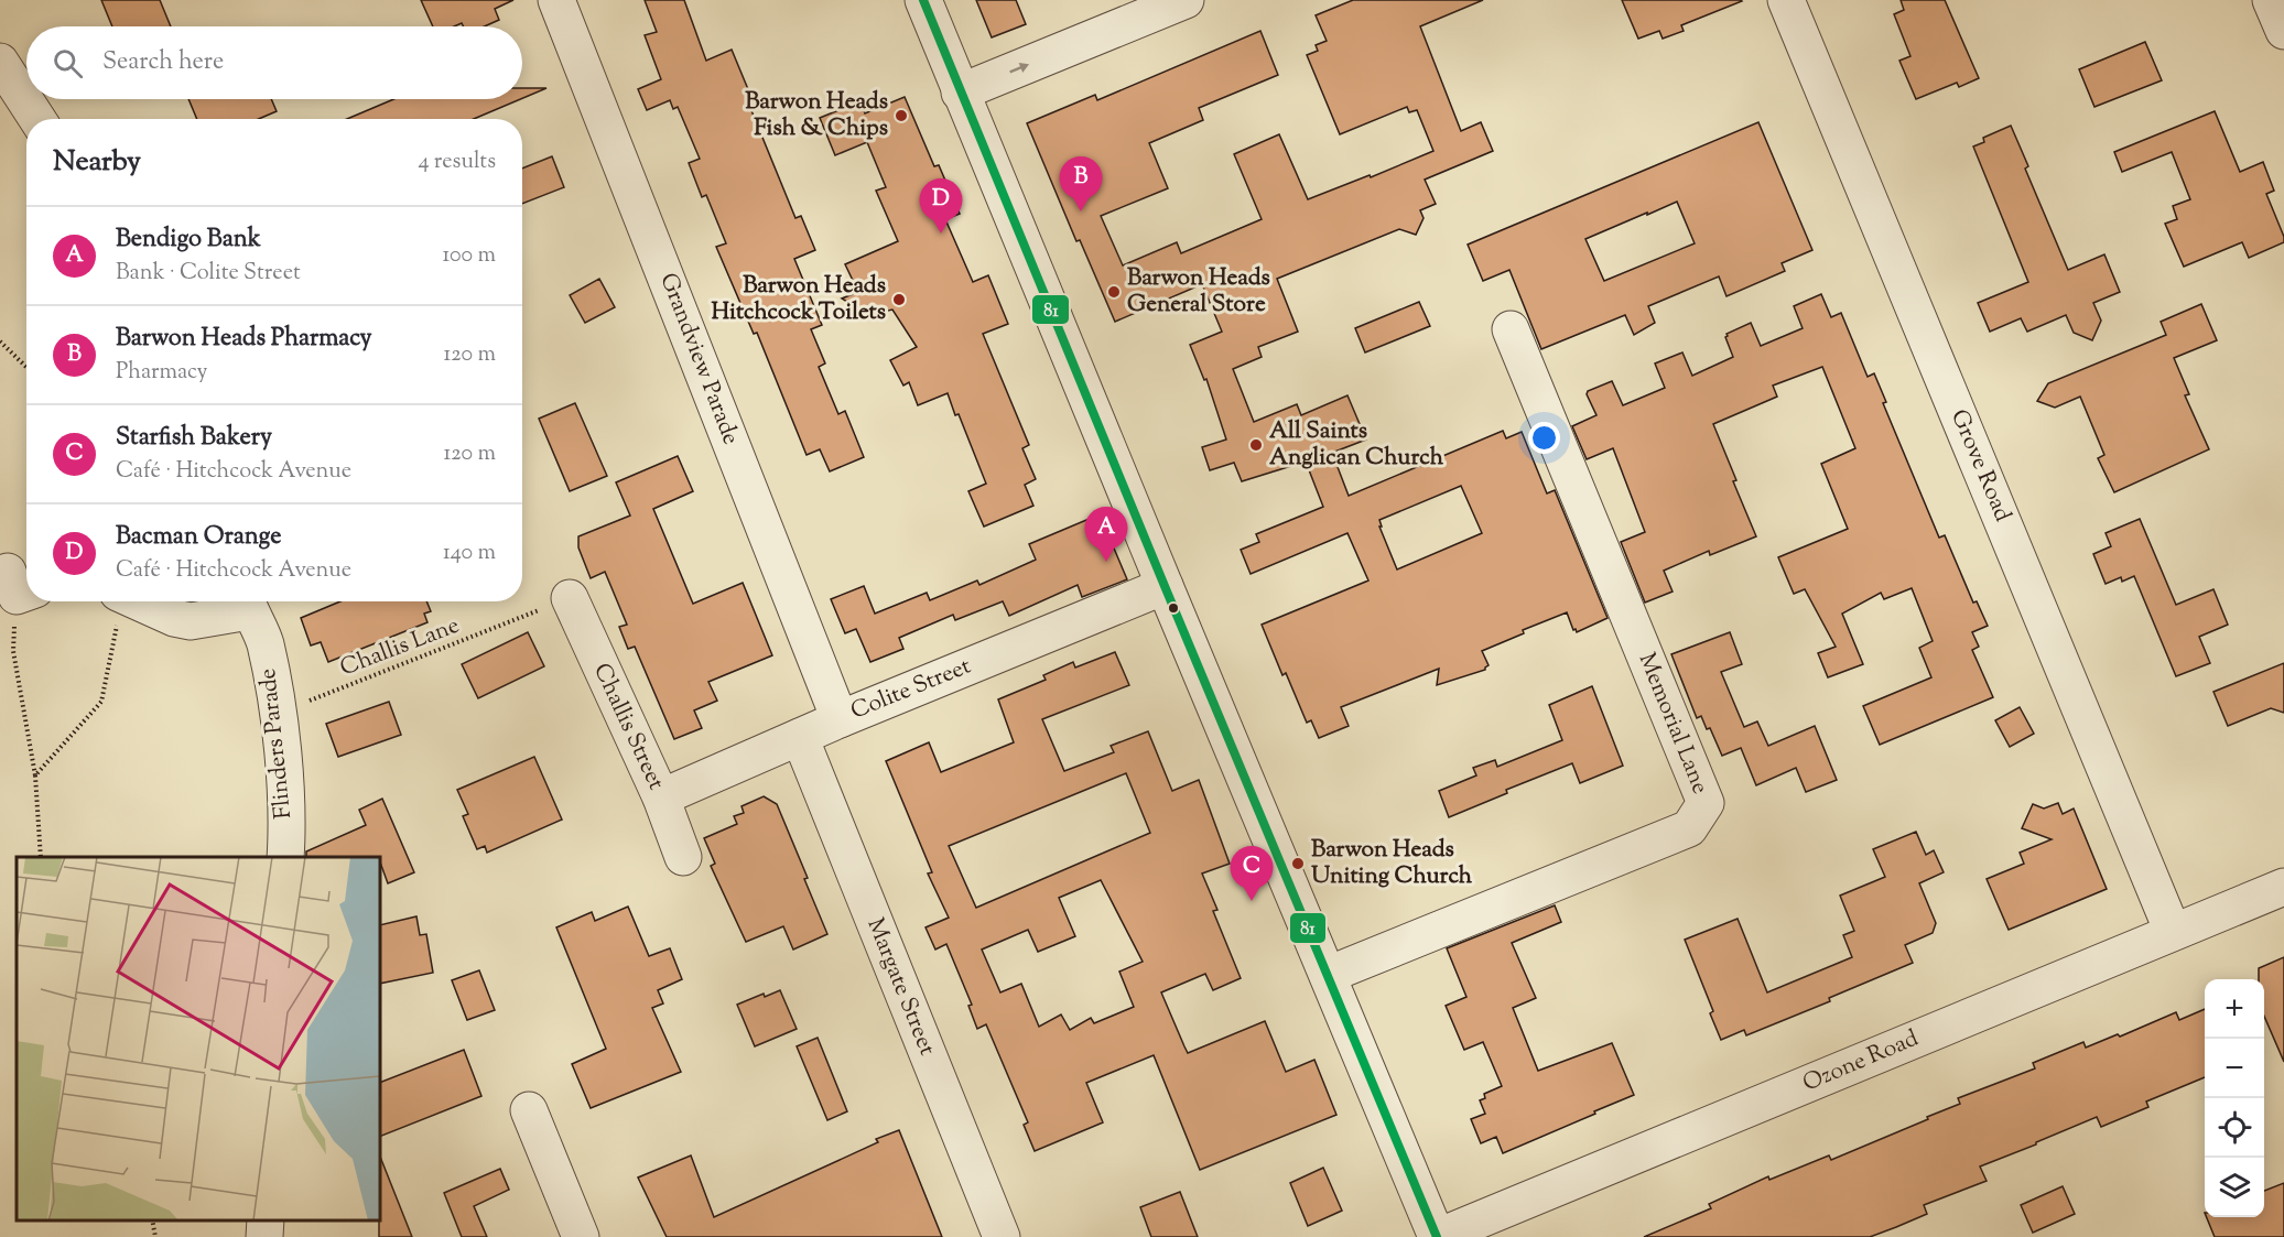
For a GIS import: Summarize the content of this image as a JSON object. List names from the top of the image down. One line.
{"streets":{"street":["Grandview Parade","Grove Road","Colite Street","Memorial Lane","Challis Street","Flinders Parade","Margate Street","Ozone Road"],"path":["Challis Lane"]},"crossings":[["Grandview Parade","Colite Street"],["Grove Road","Ozone Road"],["Challis Lane","Challis Street"],["Challis Lane","Flinders Parade"],["Colite Street","Challis Street"],["Colite Street","Margate Street"]],"places":["Barwon Heads Fish & Chips","Barwon Heads General Store","Barwon Heads Hitchcock Toilets","All Saints Anglican Church","Barwon Heads Uniting Church"],"lines":["transit line 81"],"page":{"search":"Search here","heading":["Nearby","4 results"],"pins":["B","D","A","C"],"list":[{"mark":"A","name":"Bendigo Bank","note":"Bank · Colite Street","value":"100 m"},{"mark":"B","name":"Barwon Heads Pharmacy","note":"Pharmacy","value":"120 m"},{"mark":"C","name":"Starfish Bakery","note":"Café · Hitchcock Avenue","value":"120 m"},{"mark":"D","name":"Bacman Orange","note":"Café · Hitchcock Avenue","value":"140 m"}],"map_buttons":["+","−"]}}
